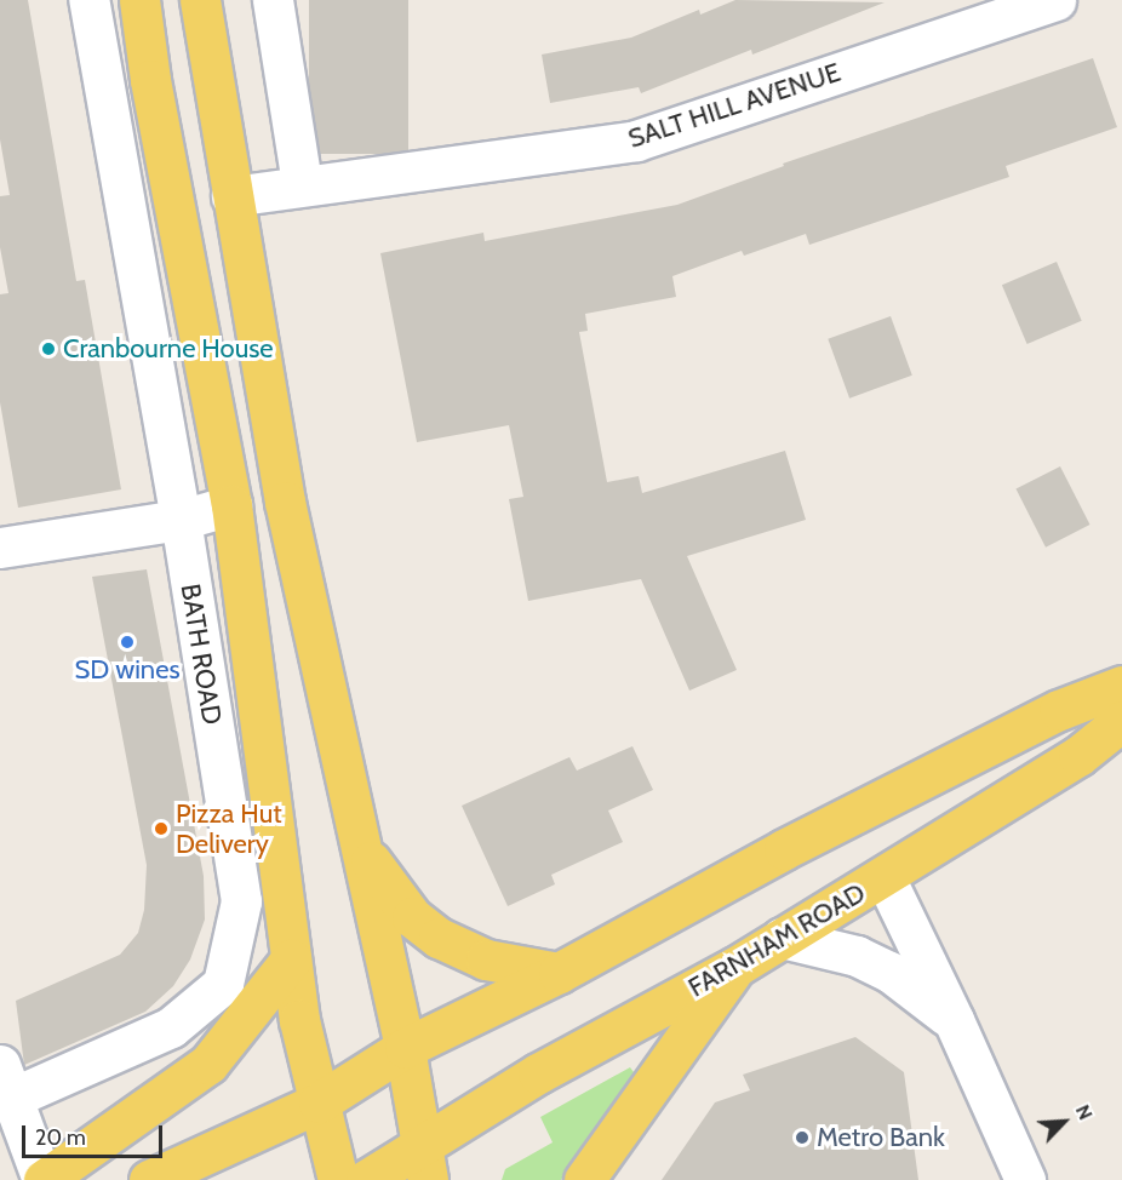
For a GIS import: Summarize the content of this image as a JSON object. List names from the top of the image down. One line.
{"streets":{"main road":["BATH ROAD","FARNHAM ROAD"],"street":["SALT HILL AVENUE"]},"places":["Cranbourne House","SD wines","Pizza Hut Delivery","Metro Bank"],"scale_bar":"20 m","north":"top right"}
